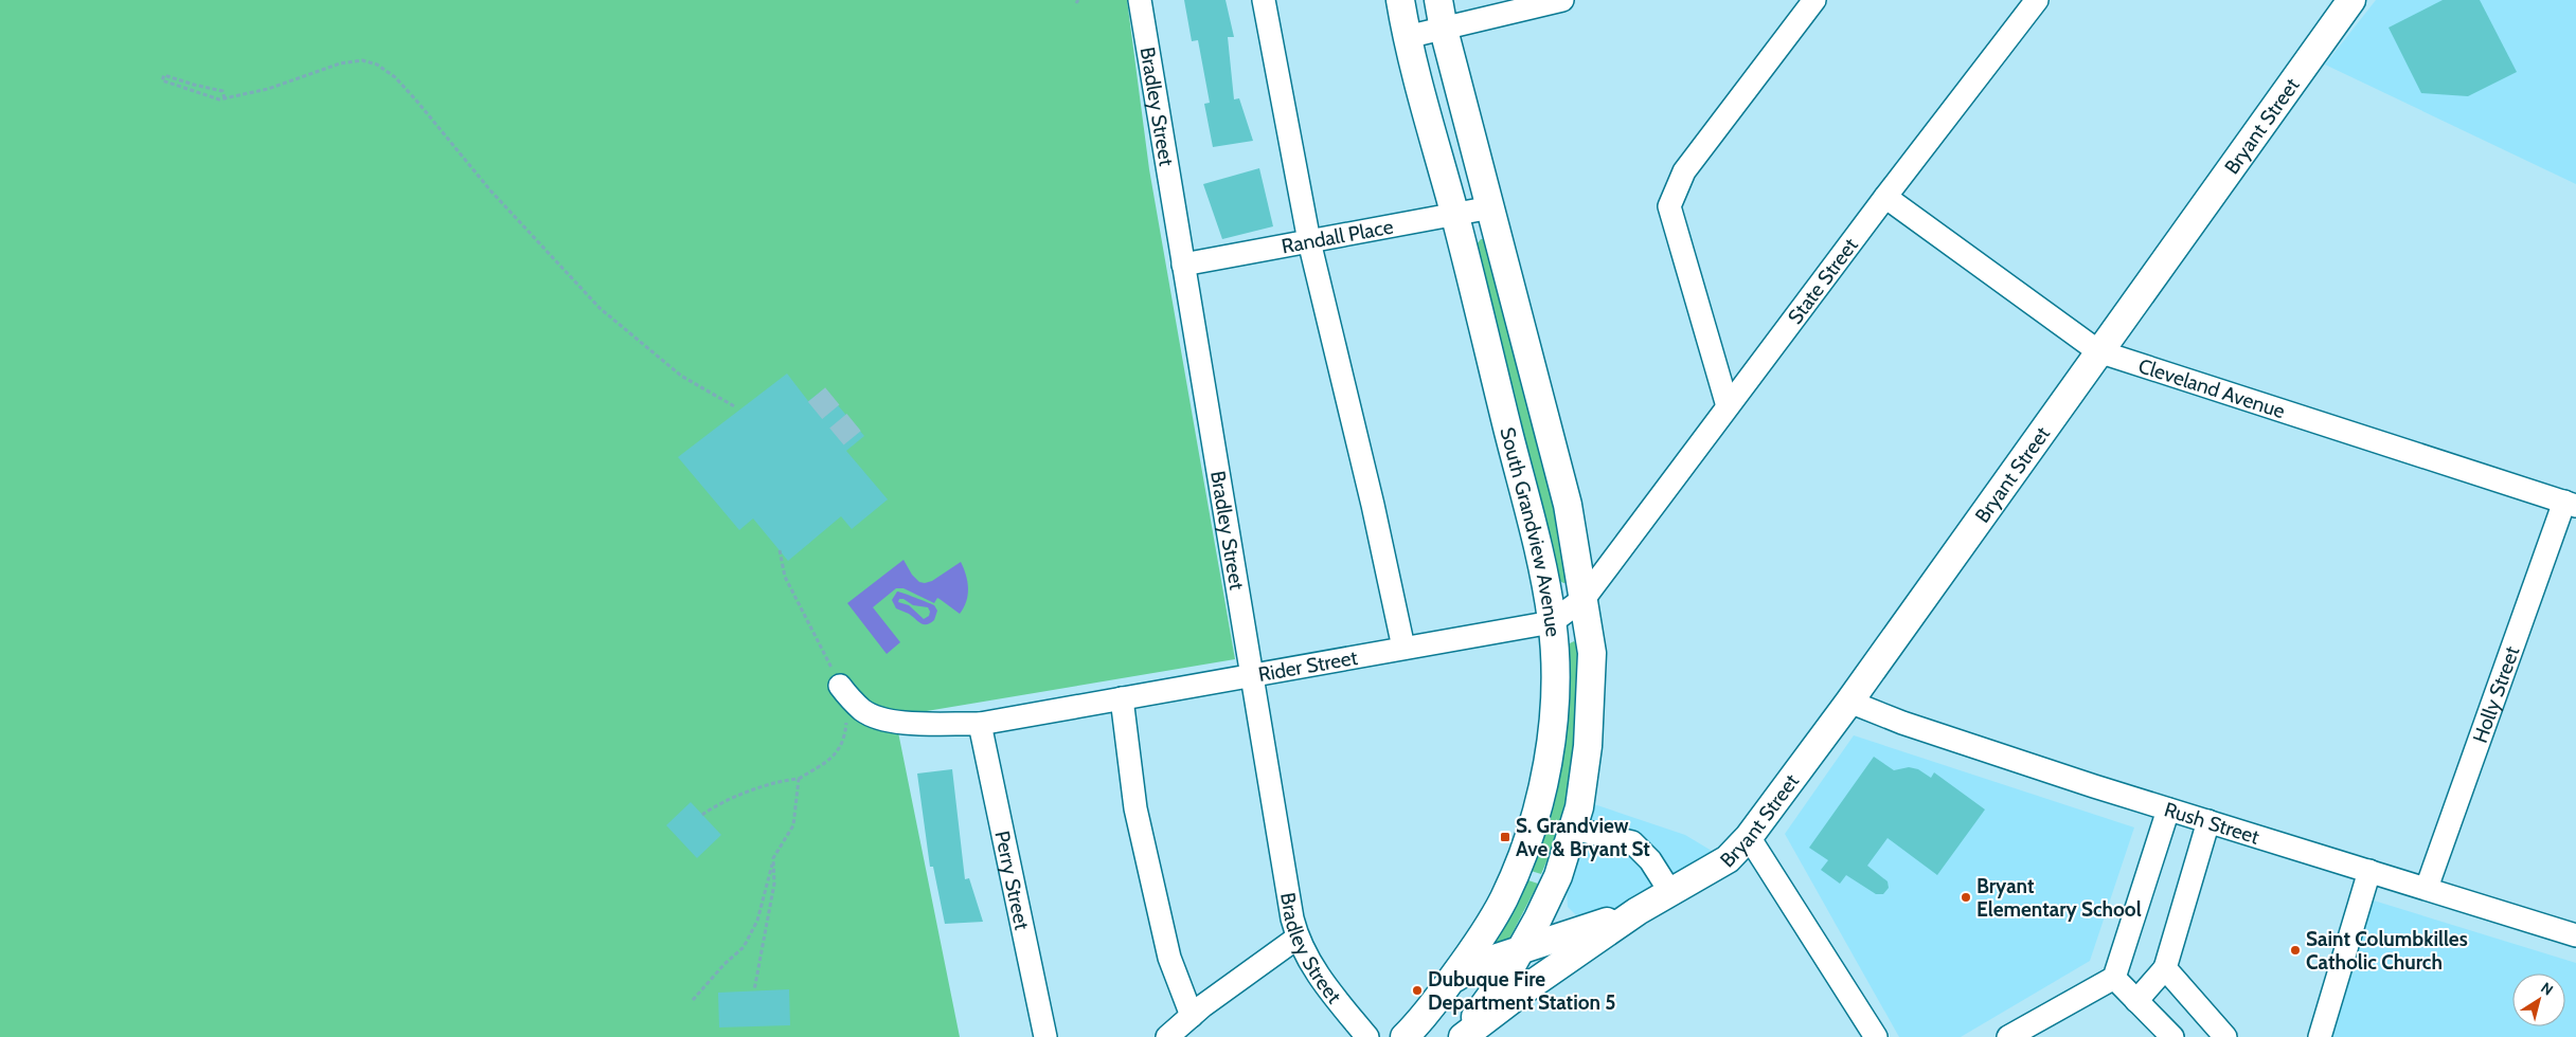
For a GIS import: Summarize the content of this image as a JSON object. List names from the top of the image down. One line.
{"streets":{"main road":["Bryant Street","South Grandview Avenue"],"street":["Bradley Street","Randall Place","State Street","Cleveland Avenue","Rider Street","Holly Street","Rush Street","Perry Street"]},"crossings":[["Bradley Street","Randall Place"],["Bradley Street","Rider Street"],["Bryant Street","Cleveland Avenue"],["Bryant Street","Rush Street"],["Randall Place","South Grandview Avenue"],["State Street","Cleveland Avenue"],["State Street","Rider Street"],["Cleveland Avenue","Holly Street"],["South Grandview Avenue","Rider Street"],["Rider Street","Perry Street"],["Holly Street","Rush Street"]],"places":{"transit":["S. Grandview Ave & Bryant St"],"other":["Bryant Elementary School","Saint Columbkilles Catholic Church","Dubuque Fire Department Station 5"]},"north":"top right"}
